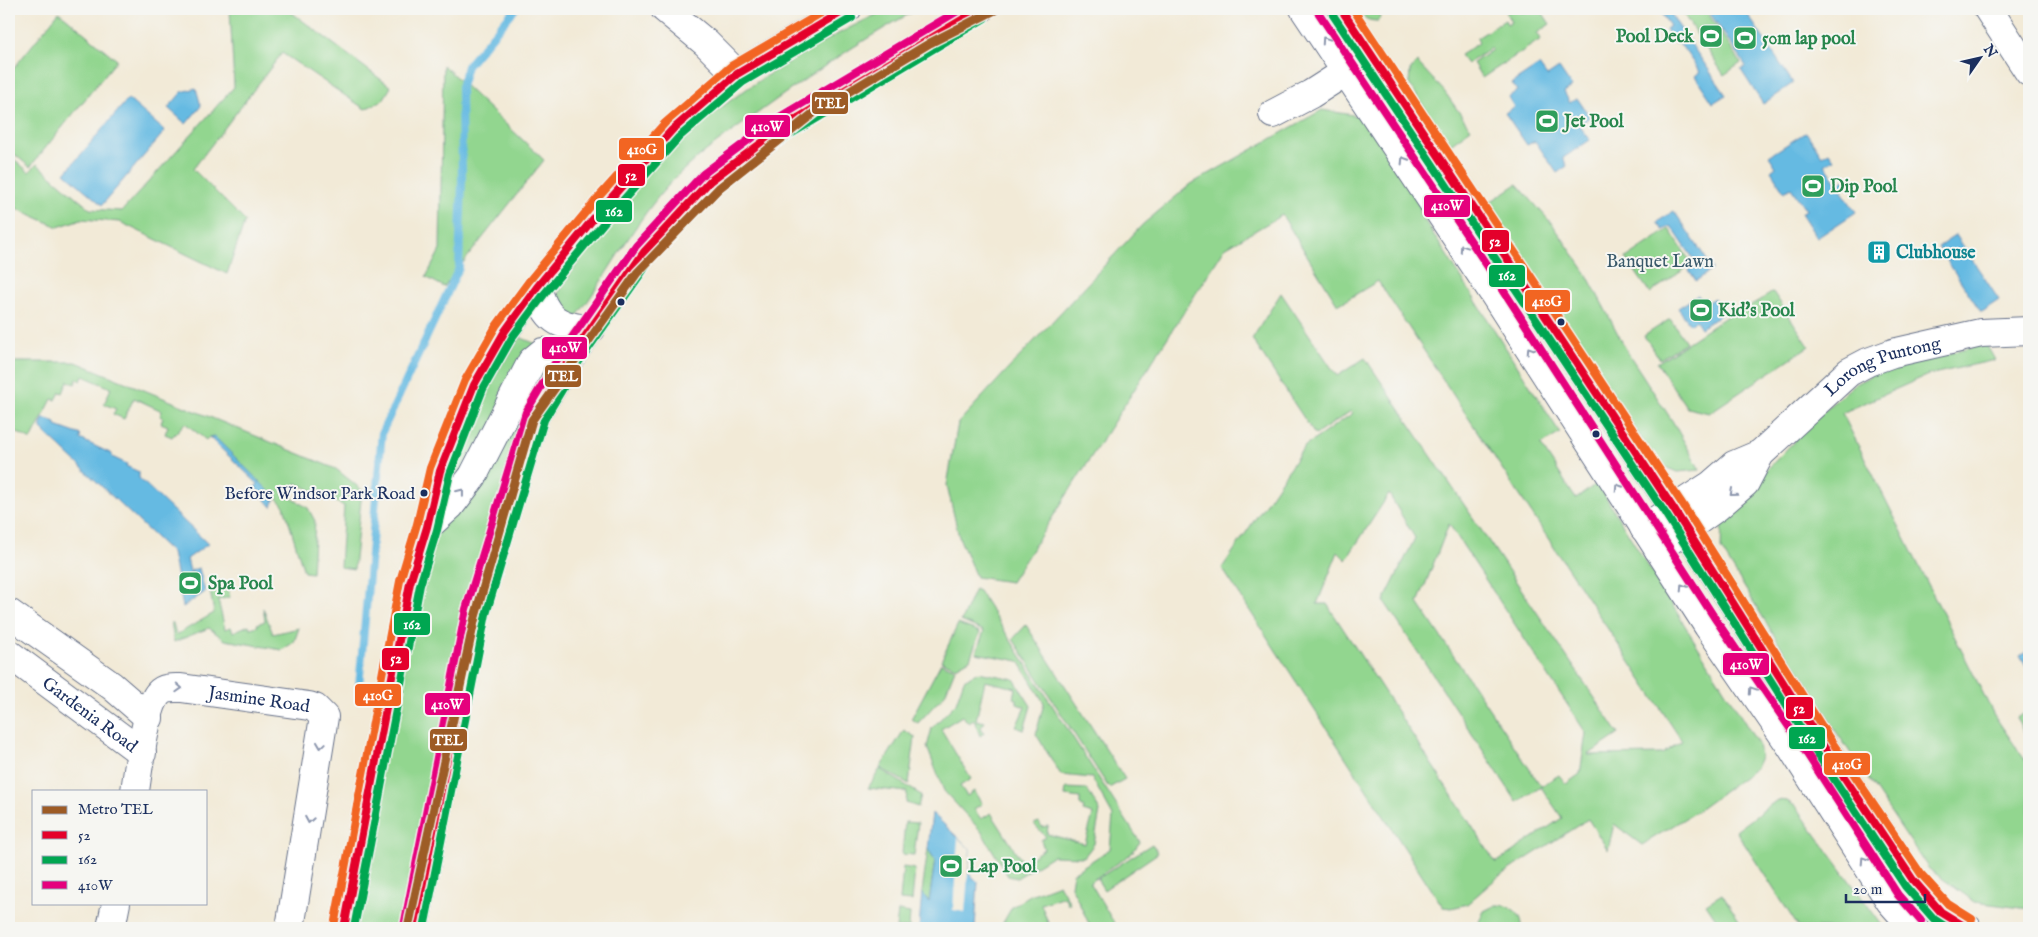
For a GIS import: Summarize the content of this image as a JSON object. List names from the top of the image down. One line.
{"streets":{"main road":["Lorong Puntong","Jasmine Road","Gardenia Road"]},"crossings":[["Jasmine Road","Gardenia Road"]],"parks":["Banquet Lawn"],"places":{"sports":["Pool Deck","50m lap pool","Jet Pool","Dip Pool","Kid's Pool","Spa Pool","Lap Pool"],"building":["Clubhouse"],"other":["Before Windsor Park Road"]},"lines":["metro line TEL","transit line 52","transit line 410W","transit line 410G","transit line 162"],"legend":["Metro TEL","52","162","410W"],"scale_bar":"20 m","north":"top right"}
